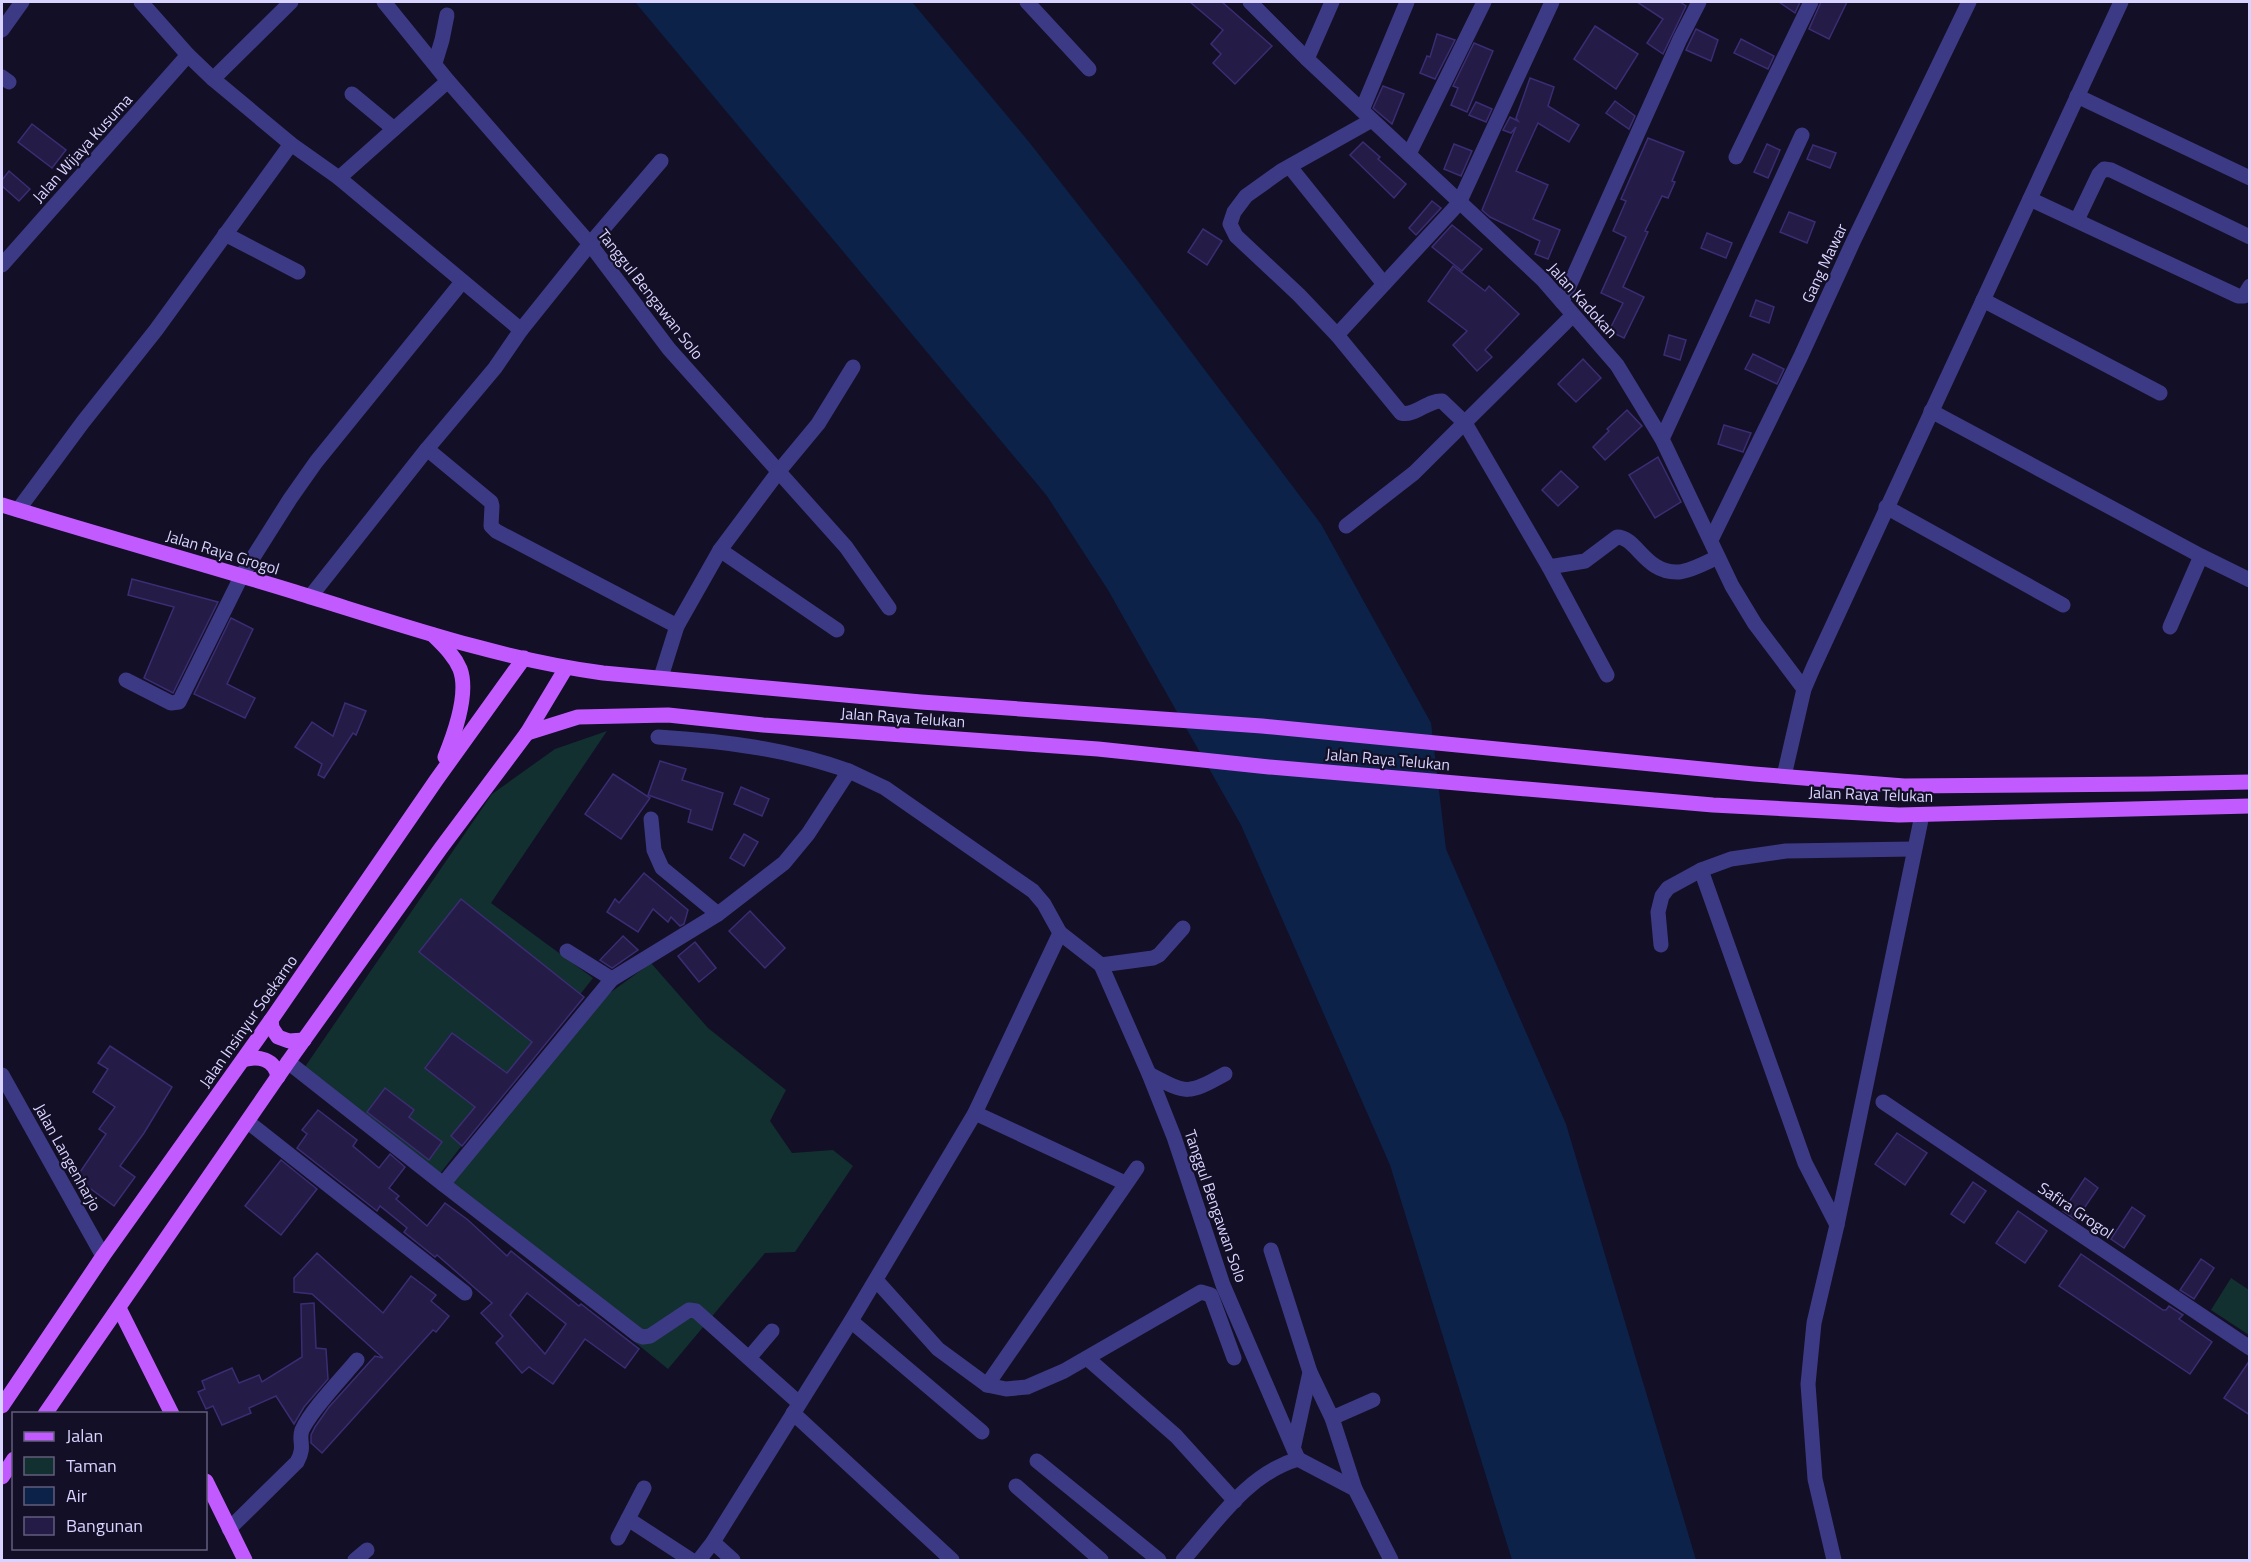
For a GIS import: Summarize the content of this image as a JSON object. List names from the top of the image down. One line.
{"streets":{"main road":["Jalan Raya Grogol","Jalan Raya Telukan","Jalan Insinyur Soekarno"],"street":["Jalan Wijaya Kusuma","Gang Mawar","Tanggul Bengawan Solo","Jalan Kadokan","Jalan Langenharjo","Safira Grogol"]},"crossings":[["Gang Mawar","Jalan Kadokan"],["Jalan Raya Grogol","Jalan Raya Telukan"],["Jalan Raya Grogol","Jalan Insinyur Soekarno"],["Jalan Raya Telukan","Jalan Insinyur Soekarno"],["Jalan Insinyur Soekarno","Jalan Langenharjo"]],"legend":["Jalan","Taman","Air","Bangunan"]}
